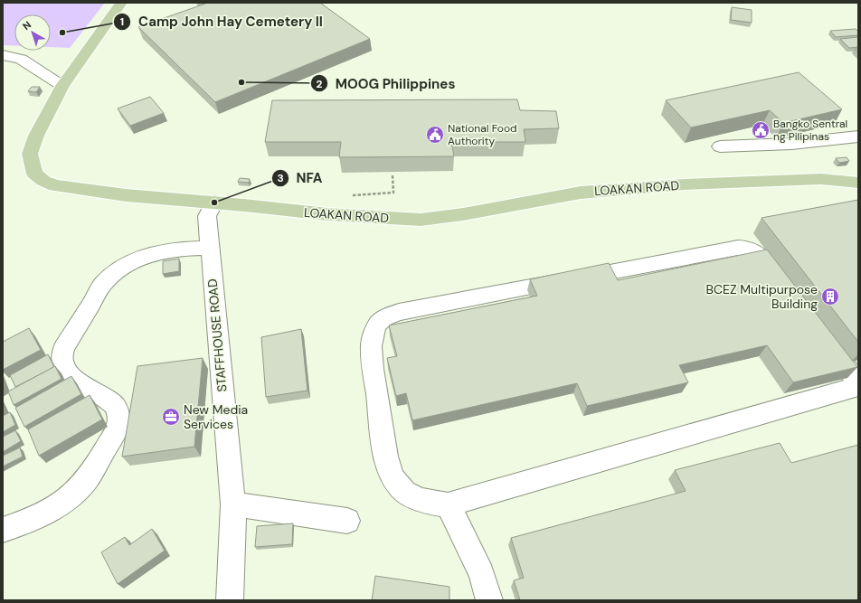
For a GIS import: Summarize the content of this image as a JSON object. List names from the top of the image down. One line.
{"streets":{"main road":["LOAKAN ROAD"],"street":["STAFFHOUSE ROAD"]},"crossings":[["LOAKAN ROAD","STAFFHOUSE ROAD"]],"places":{"other":["Camp John Hay Cemetery II","MOOG Philippines","NFA"],"public building":["Bangko Sentral ng Pilipinas","National Food Authority"],"building":["BCEZ Multipurpose Building"],"office":["New Media Services"]},"north":"top left"}
